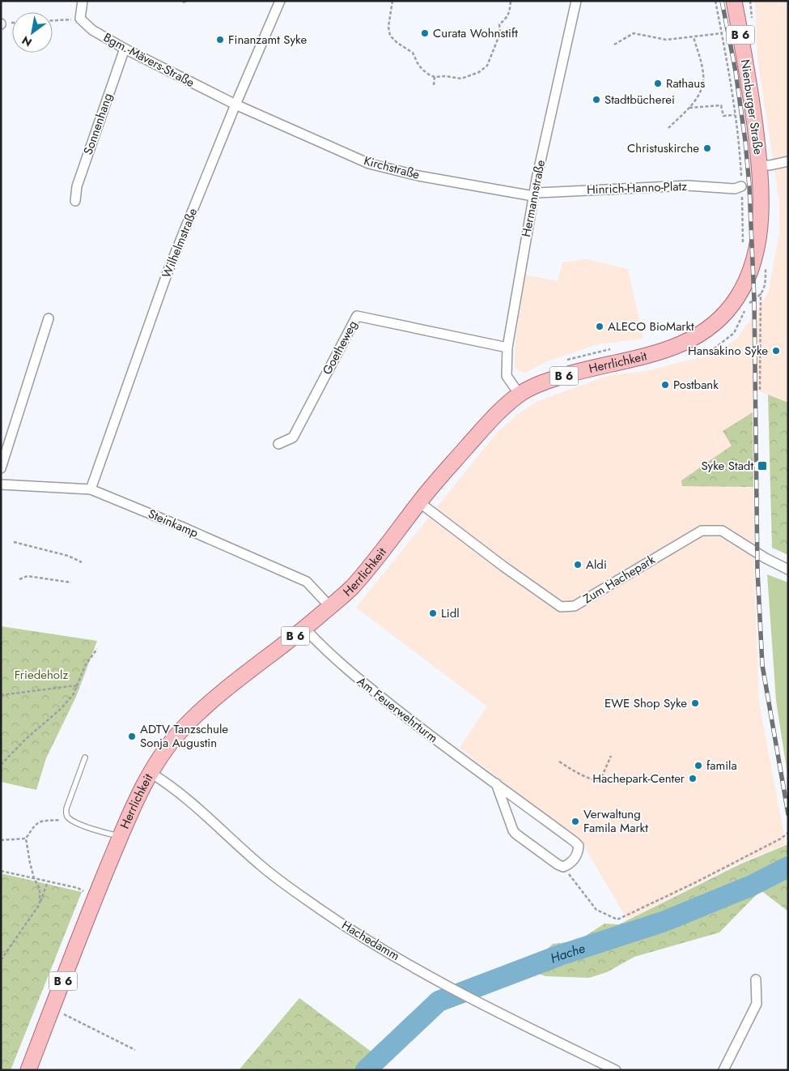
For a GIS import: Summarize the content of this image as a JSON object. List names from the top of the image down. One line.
{"streets":{"main road":["B 6","Nienburger Straße","Herrlichkeit"],"street":["Bgm.-Mävers-Straße","Sonnenhang","Kirchstraße","Hinrich-Hanno-Platz","Hermannstraße","Wilhelmstraße","Goetheweg","Steinkamp","Zum Hachepark","Am Feuerwehrturm","Hachedamm"]},"crossings":[["Bgm.-Mävers-Straße","Sonnenhang"],["Bgm.-Mävers-Straße","Kirchstraße"],["Bgm.-Mävers-Straße","Wilhelmstraße"],["Nienburger Straße","Herrlichkeit"],["Kirchstraße","Hinrich-Hanno-Platz"],["Kirchstraße","Hermannstraße"],["Kirchstraße","Wilhelmstraße"],["Hinrich-Hanno-Platz","Hermannstraße"],["Hermannstraße","Goetheweg"],["Hermannstraße","Herrlichkeit"],["Wilhelmstraße","Steinkamp"],["Herrlichkeit","Steinkamp"],["Herrlichkeit","Zum Hachepark"],["Herrlichkeit","Am Feuerwehrturm"],["Herrlichkeit","Hachedamm"]],"water":["Hache"],"parks":["Friedeholz"],"places":{"other":["Curata Wohnstift","Finanzamt Syke","Rathaus","Stadtbücherei","Christuskirche","ALECO BioMarkt","Hansakino Syke","Postbank","Aldi","Lidl","EWE Shop Syke","ADTV Tanzschule Sonja Augustin","famila","Hachepark-Center","Verwaltung Famila Markt"],"transit":["Syke Stadt"]},"north":"bottom left"}
